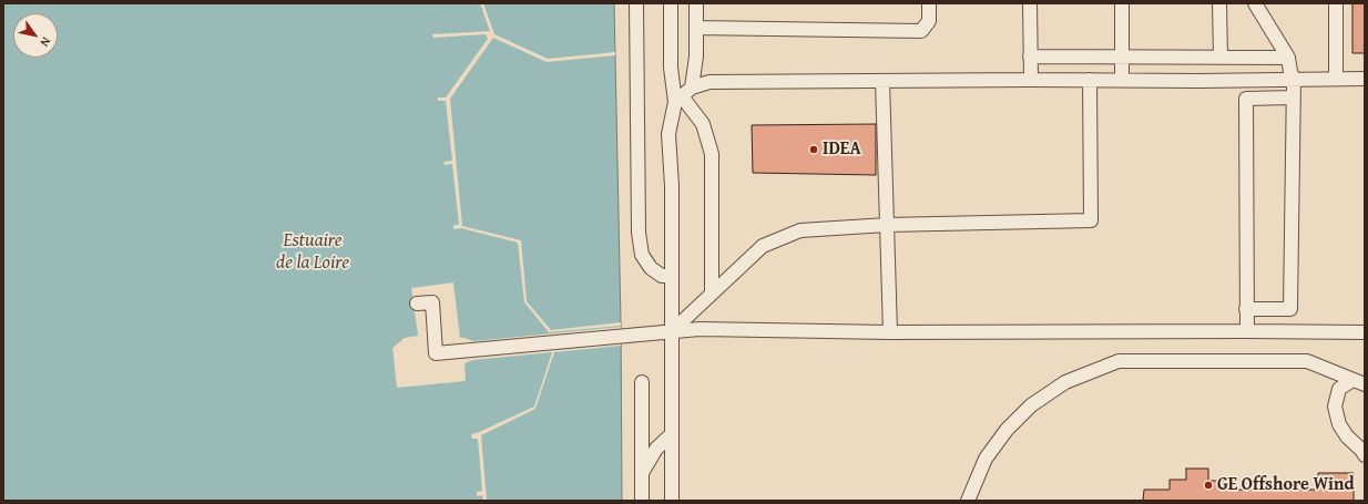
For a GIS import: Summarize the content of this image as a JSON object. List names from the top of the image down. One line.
{"water":["Estuaire de la Loire"],"places":["IDEA","GE Offshore Wind"],"north":"bottom right"}
